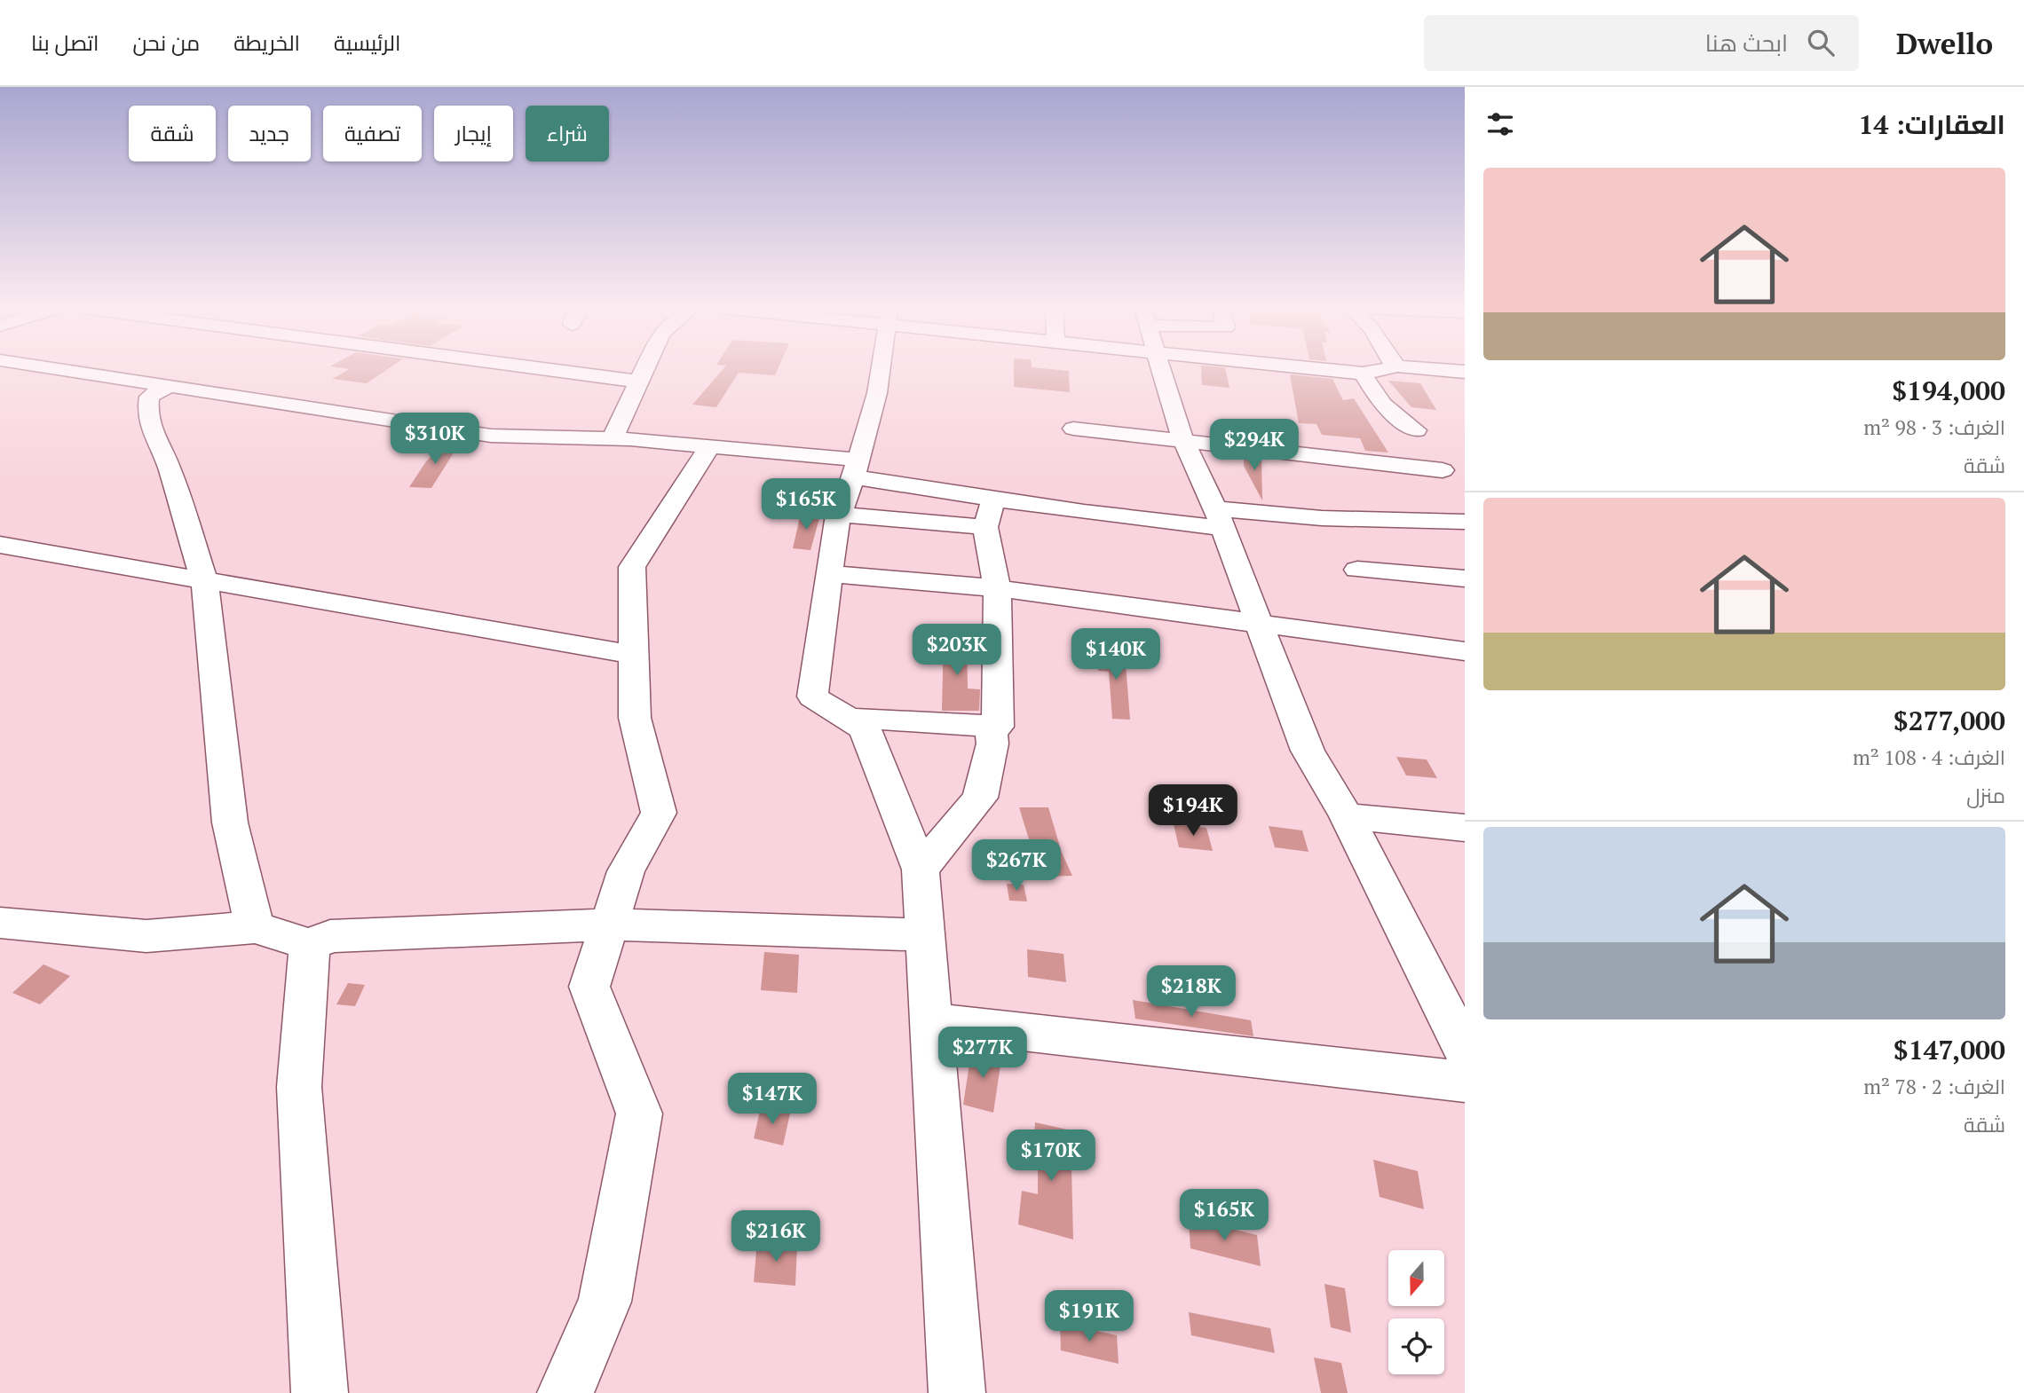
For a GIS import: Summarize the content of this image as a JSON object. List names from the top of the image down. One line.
{"north":"bottom","page":{"header":"Dwello","search":"ابحث هنا","nav":["الرئيسية","الخريطة","من نحن","اتصل بنا"],"heading":"العقارات: 14","chip":["شراء","إيجار","تصفية","جديد","شقة"],"list":[{"name":"$194,000","note":"الغرف: 3 · 98 m² · شقة"},{"name":"$277,000","note":"الغرف: 4 · 108 m² · منزل"},{"name":"$147,000","note":"الغرف: 2 · 78 m² · شقة"}],"price":["$310K","$294K","$165K","$203K","$140K","$194K","$267K","$218K","$277K","$147K","$170K","$165K","$216K","$191K"]}}
